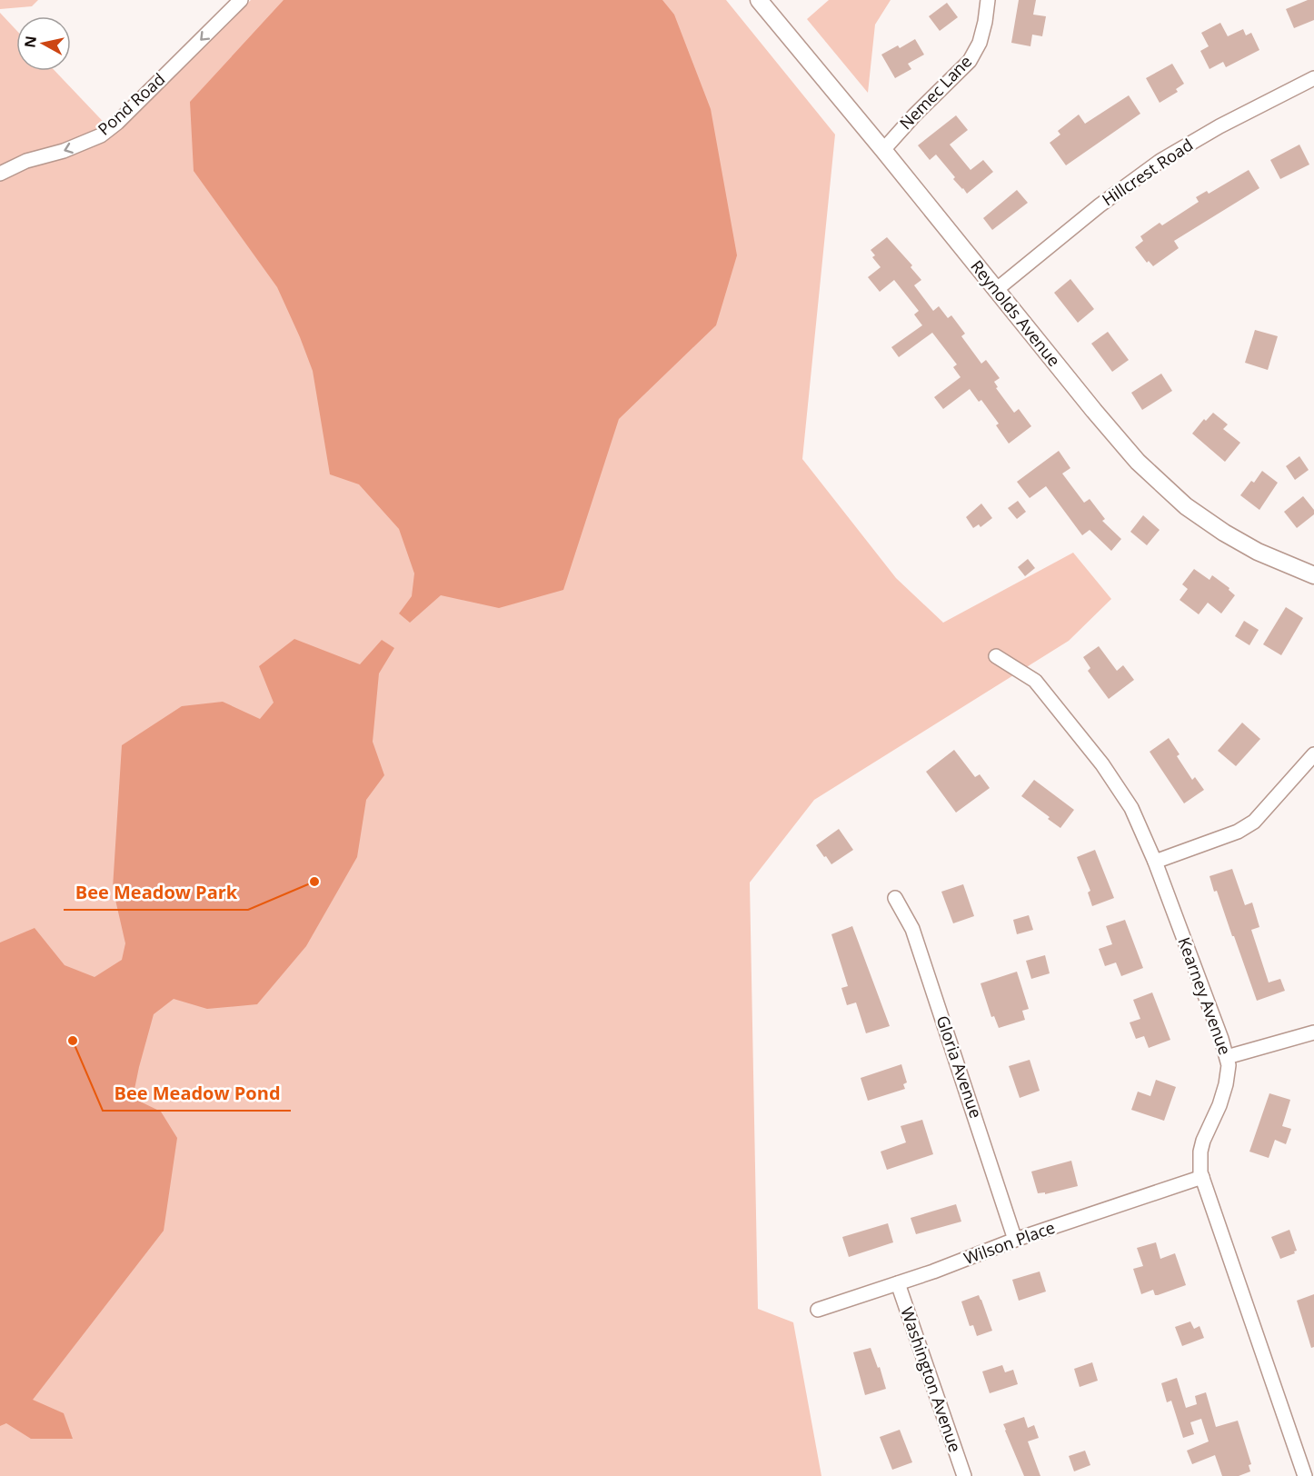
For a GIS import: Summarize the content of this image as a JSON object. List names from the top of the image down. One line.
{"streets":{"street":["Nemec Lane","Pond Road","Hillcrest Road","Reynolds Avenue","Kearney Avenue","Gloria Avenue","Wilson Place","Washington Avenue"]},"crossings":[["Nemec Lane","Reynolds Avenue"],["Hillcrest Road","Reynolds Avenue"],["Kearney Avenue","Wilson Place"],["Gloria Avenue","Wilson Place"],["Wilson Place","Washington Avenue"]],"one_way":["Pond Road"],"places":["Bee Meadow Park","Bee Meadow Pond"],"north":"left"}
